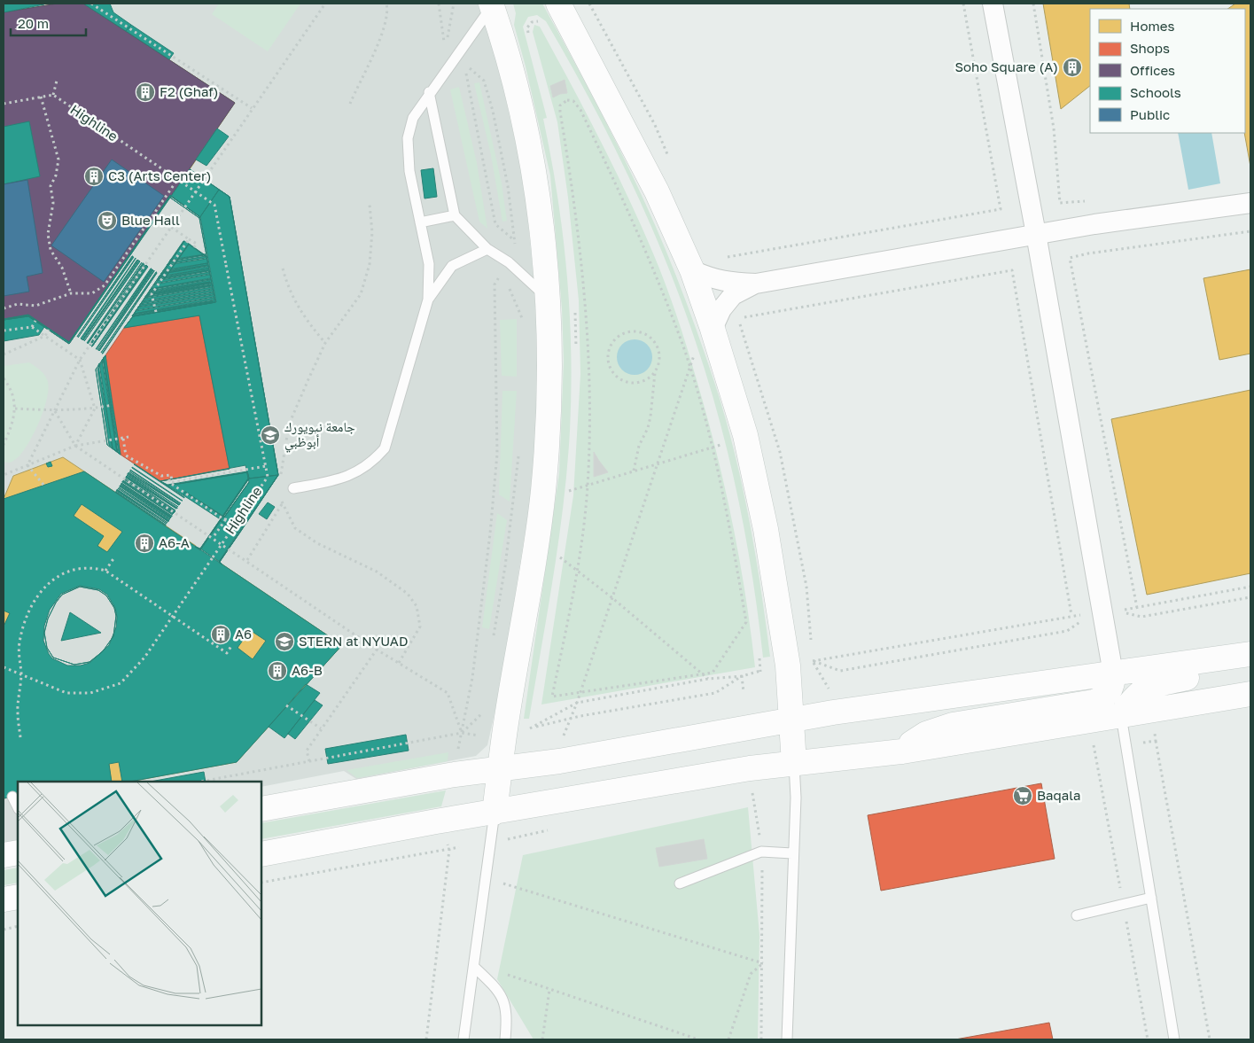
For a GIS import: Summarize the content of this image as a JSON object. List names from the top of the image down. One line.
{"streets":{"path":["Highline"]},"places":{"building":["Soho Square (A)","F2 (Ghaf)","C3 (Arts Center)","A6-A","A6","A6-B"],"theatre":["Blue Hall"],"school or university":["جامعة نيويورك أبوظبي","STERN at NYUAD"],"supermarket":["Baqala"]},"legend":["Homes","Shops","Offices","Schools","Public"],"scale_bar":"20 m"}
